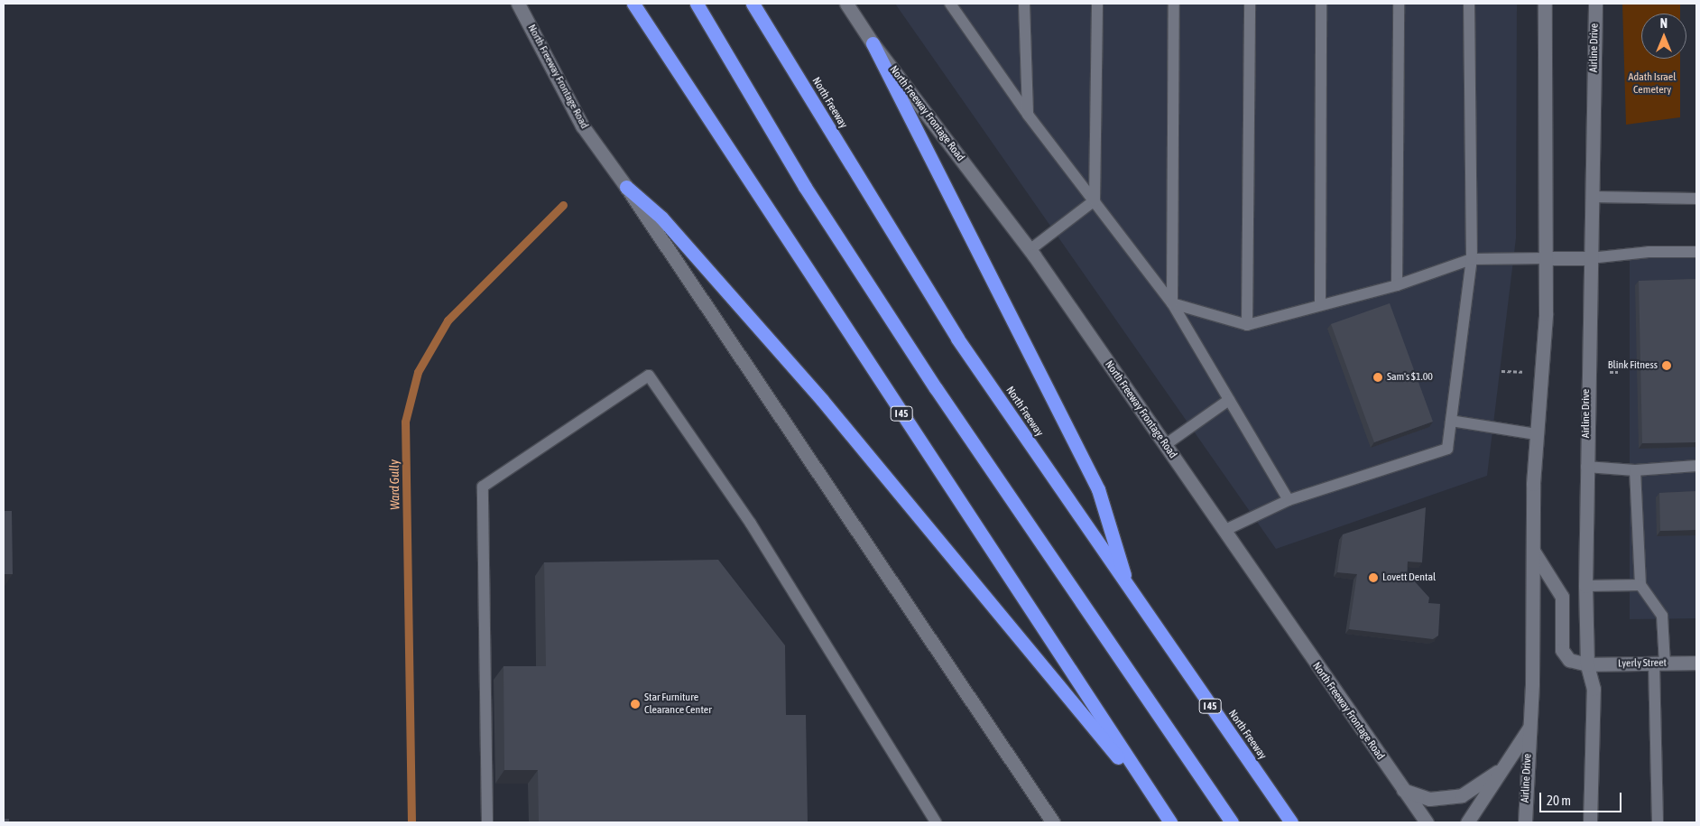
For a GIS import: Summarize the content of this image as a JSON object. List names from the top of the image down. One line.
{"streets":{"highway":["North Freeway","I 45"],"main road":["Airline Drive","North Freeway Frontage Road","Lyerly Street"]},"crossings":[["Airline Drive","Lyerly Street"]],"water":["Ward Gully"],"parks":["Adath Israel Cemetery"],"places":["Blink Fitness","Sam's $1.00","Lovett Dental","Star Furniture Clearance Center"],"scale_bar":"20 m","north":"top"}
